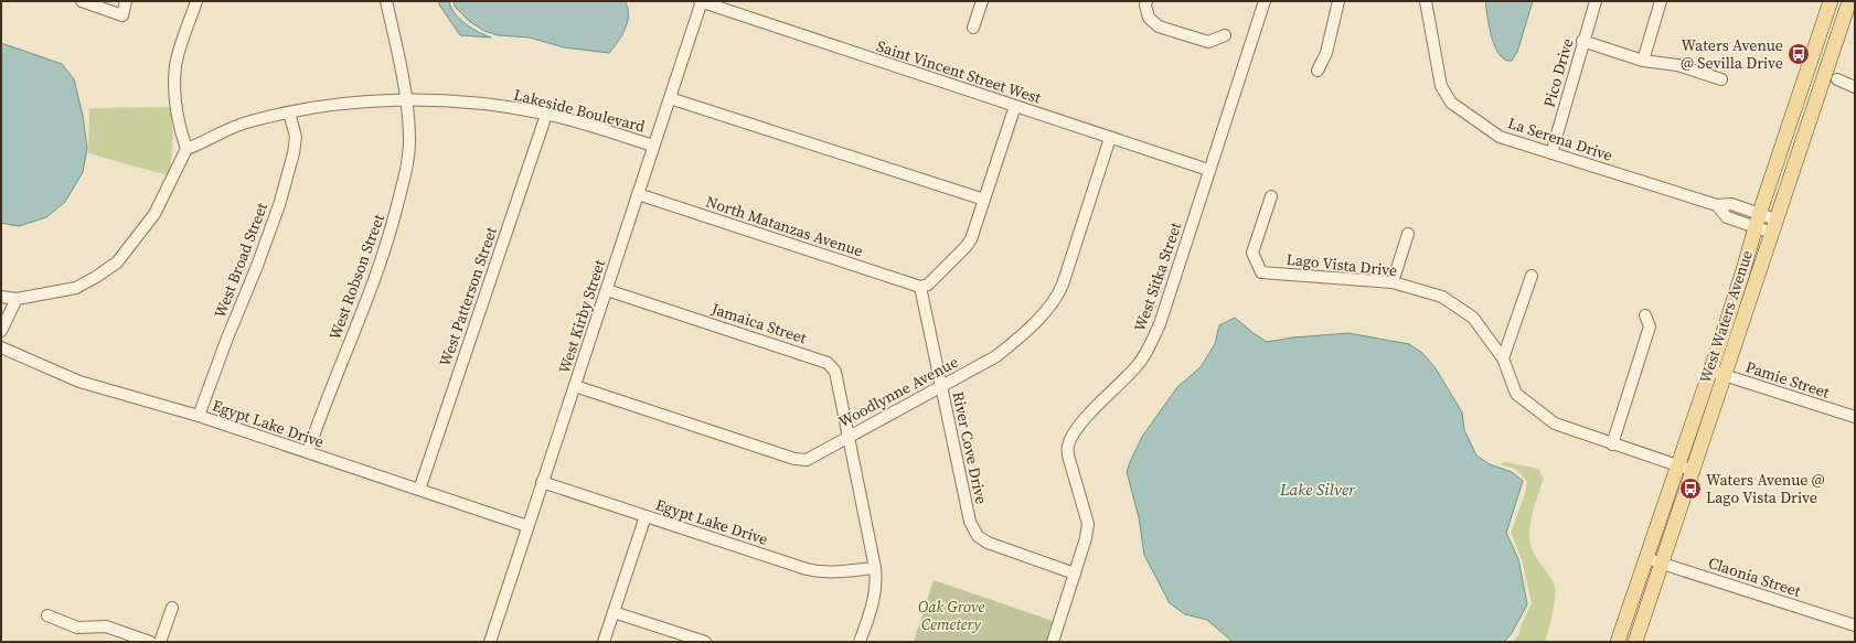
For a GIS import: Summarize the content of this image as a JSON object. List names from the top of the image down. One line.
{"streets":{"main road":["West Waters Avenue"],"street":["Saint Vincent Street West","Pico Drive","Lakeside Boulevard","La Serena Drive","North Matanzas Avenue","West Broad Street","Lago Vista Drive","West Robson Street","West Sitka Street","West Patterson Street","West Kirby Street","Jamaica Street","Pamie Street","Woodlynne Avenue","Egypt Lake Drive","River Cove Drive","Claonia Street"]},"crossings":[["Saint Vincent Street West","West Sitka Street"],["Saint Vincent Street West","West Kirby Street"],["Saint Vincent Street West","Woodlynne Avenue"],["Pico Drive","La Serena Drive"],["Lakeside Boulevard","West Broad Street"],["Lakeside Boulevard","West Robson Street"],["Lakeside Boulevard","West Patterson Street"],["Lakeside Boulevard","West Kirby Street"],["La Serena Drive","West Waters Avenue"],["North Matanzas Avenue","West Kirby Street"],["North Matanzas Avenue","River Cove Drive"],["West Broad Street","Egypt Lake Drive"],["Lago Vista Drive","West Waters Avenue"],["West Robson Street","Egypt Lake Drive"],["West Sitka Street","River Cove Drive"],["West Patterson Street","Egypt Lake Drive"],["West Kirby Street","Jamaica Street"],["West Kirby Street","Woodlynne Avenue"],["West Kirby Street","Egypt Lake Drive"],["West Waters Avenue","Pamie Street"],["West Waters Avenue","Claonia Street"],["Jamaica Street","Woodlynne Avenue"],["Jamaica Street","Egypt Lake Drive"],["Woodlynne Avenue","River Cove Drive"]],"water":["Lake Silver"],"parks":["Oak Grove Cemetery"],"places":{"bus stop":["Waters Avenue @ Sevilla Drive","Waters Avenue @ Lago Vista Drive"]}}
